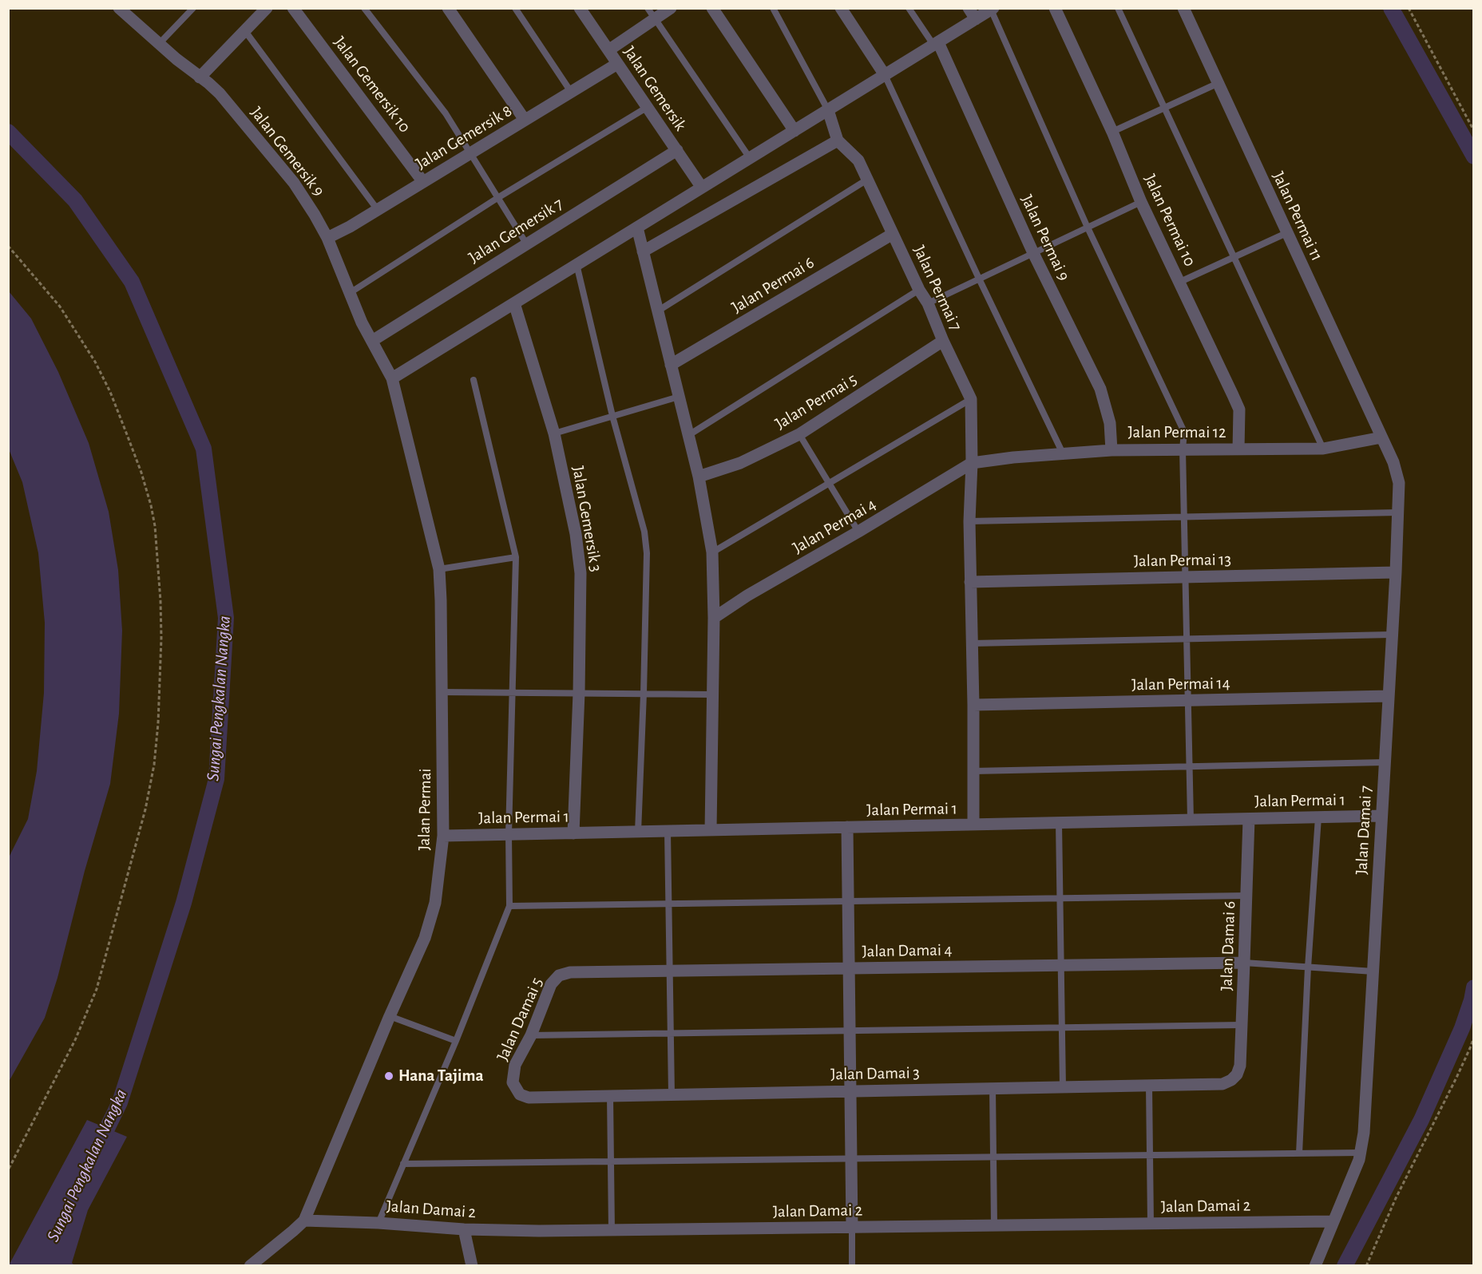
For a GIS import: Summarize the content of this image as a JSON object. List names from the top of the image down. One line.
{"streets":{"street":["Jalan Gemersik 10","Jalan Gemersik","Jalan Gemersik 8","Jalan Gemersik 9","Jalan Permai 11","Jalan Permai 10","Jalan Gemersik 7","Jalan Permai 9","Jalan Permai 6","Jalan Permai 7","Jalan Permai 5","Jalan Permai 12","Jalan Gemersik 3","Jalan Permai 4","Jalan Permai 13","Jalan Permai 14","Jalan Permai 1","Jalan Permai","Jalan Damai 7","Jalan Damai 6","Jalan Damai 4","Jalan Damai 5","Jalan Damai 3","Jalan Damai 2"]},"crossings":[["Jalan Gemersik 10","Jalan Gemersik 8"],["Jalan Gemersik","Jalan Gemersik 8"],["Jalan Gemersik","Jalan Gemersik 7"],["Jalan Gemersik 8","Jalan Gemersik 9"],["Jalan Gemersik 9","Jalan Gemersik 7"],["Jalan Gemersik 9","Jalan Permai"],["Jalan Permai 11","Jalan Permai 12"],["Jalan Permai 11","Jalan Damai 7"],["Jalan Permai 10","Jalan Permai 12"],["Jalan Permai 9","Jalan Permai 12"],["Jalan Permai 6","Jalan Permai 7"],["Jalan Permai 7","Jalan Permai 5"],["Jalan Permai 7","Jalan Permai 12"],["Jalan Permai 7","Jalan Permai 4"],["Jalan Permai 7","Jalan Permai 13"],["Jalan Permai 7","Jalan Permai 14"],["Jalan Permai 7","Jalan Permai 1"],["Jalan Permai 12","Jalan Permai 4"],["Jalan Permai 12","Jalan Damai 7"],["Jalan Gemersik 3","Jalan Permai 1"],["Jalan Permai 13","Jalan Damai 7"],["Jalan Permai 14","Jalan Damai 7"],["Jalan Permai 1","Jalan Permai"],["Jalan Permai 1","Jalan Damai 7"],["Jalan Permai 1","Jalan Damai 6"],["Jalan Permai","Jalan Damai 2"],["Jalan Damai 7","Jalan Damai 2"],["Jalan Damai 6","Jalan Damai 4"],["Jalan Damai 6","Jalan Damai 3"],["Jalan Damai 4","Jalan Damai 5"],["Jalan Damai 5","Jalan Damai 3"]],"water":["Sungai Pengkalan Nangka"],"places":["Hana Tajima"]}
